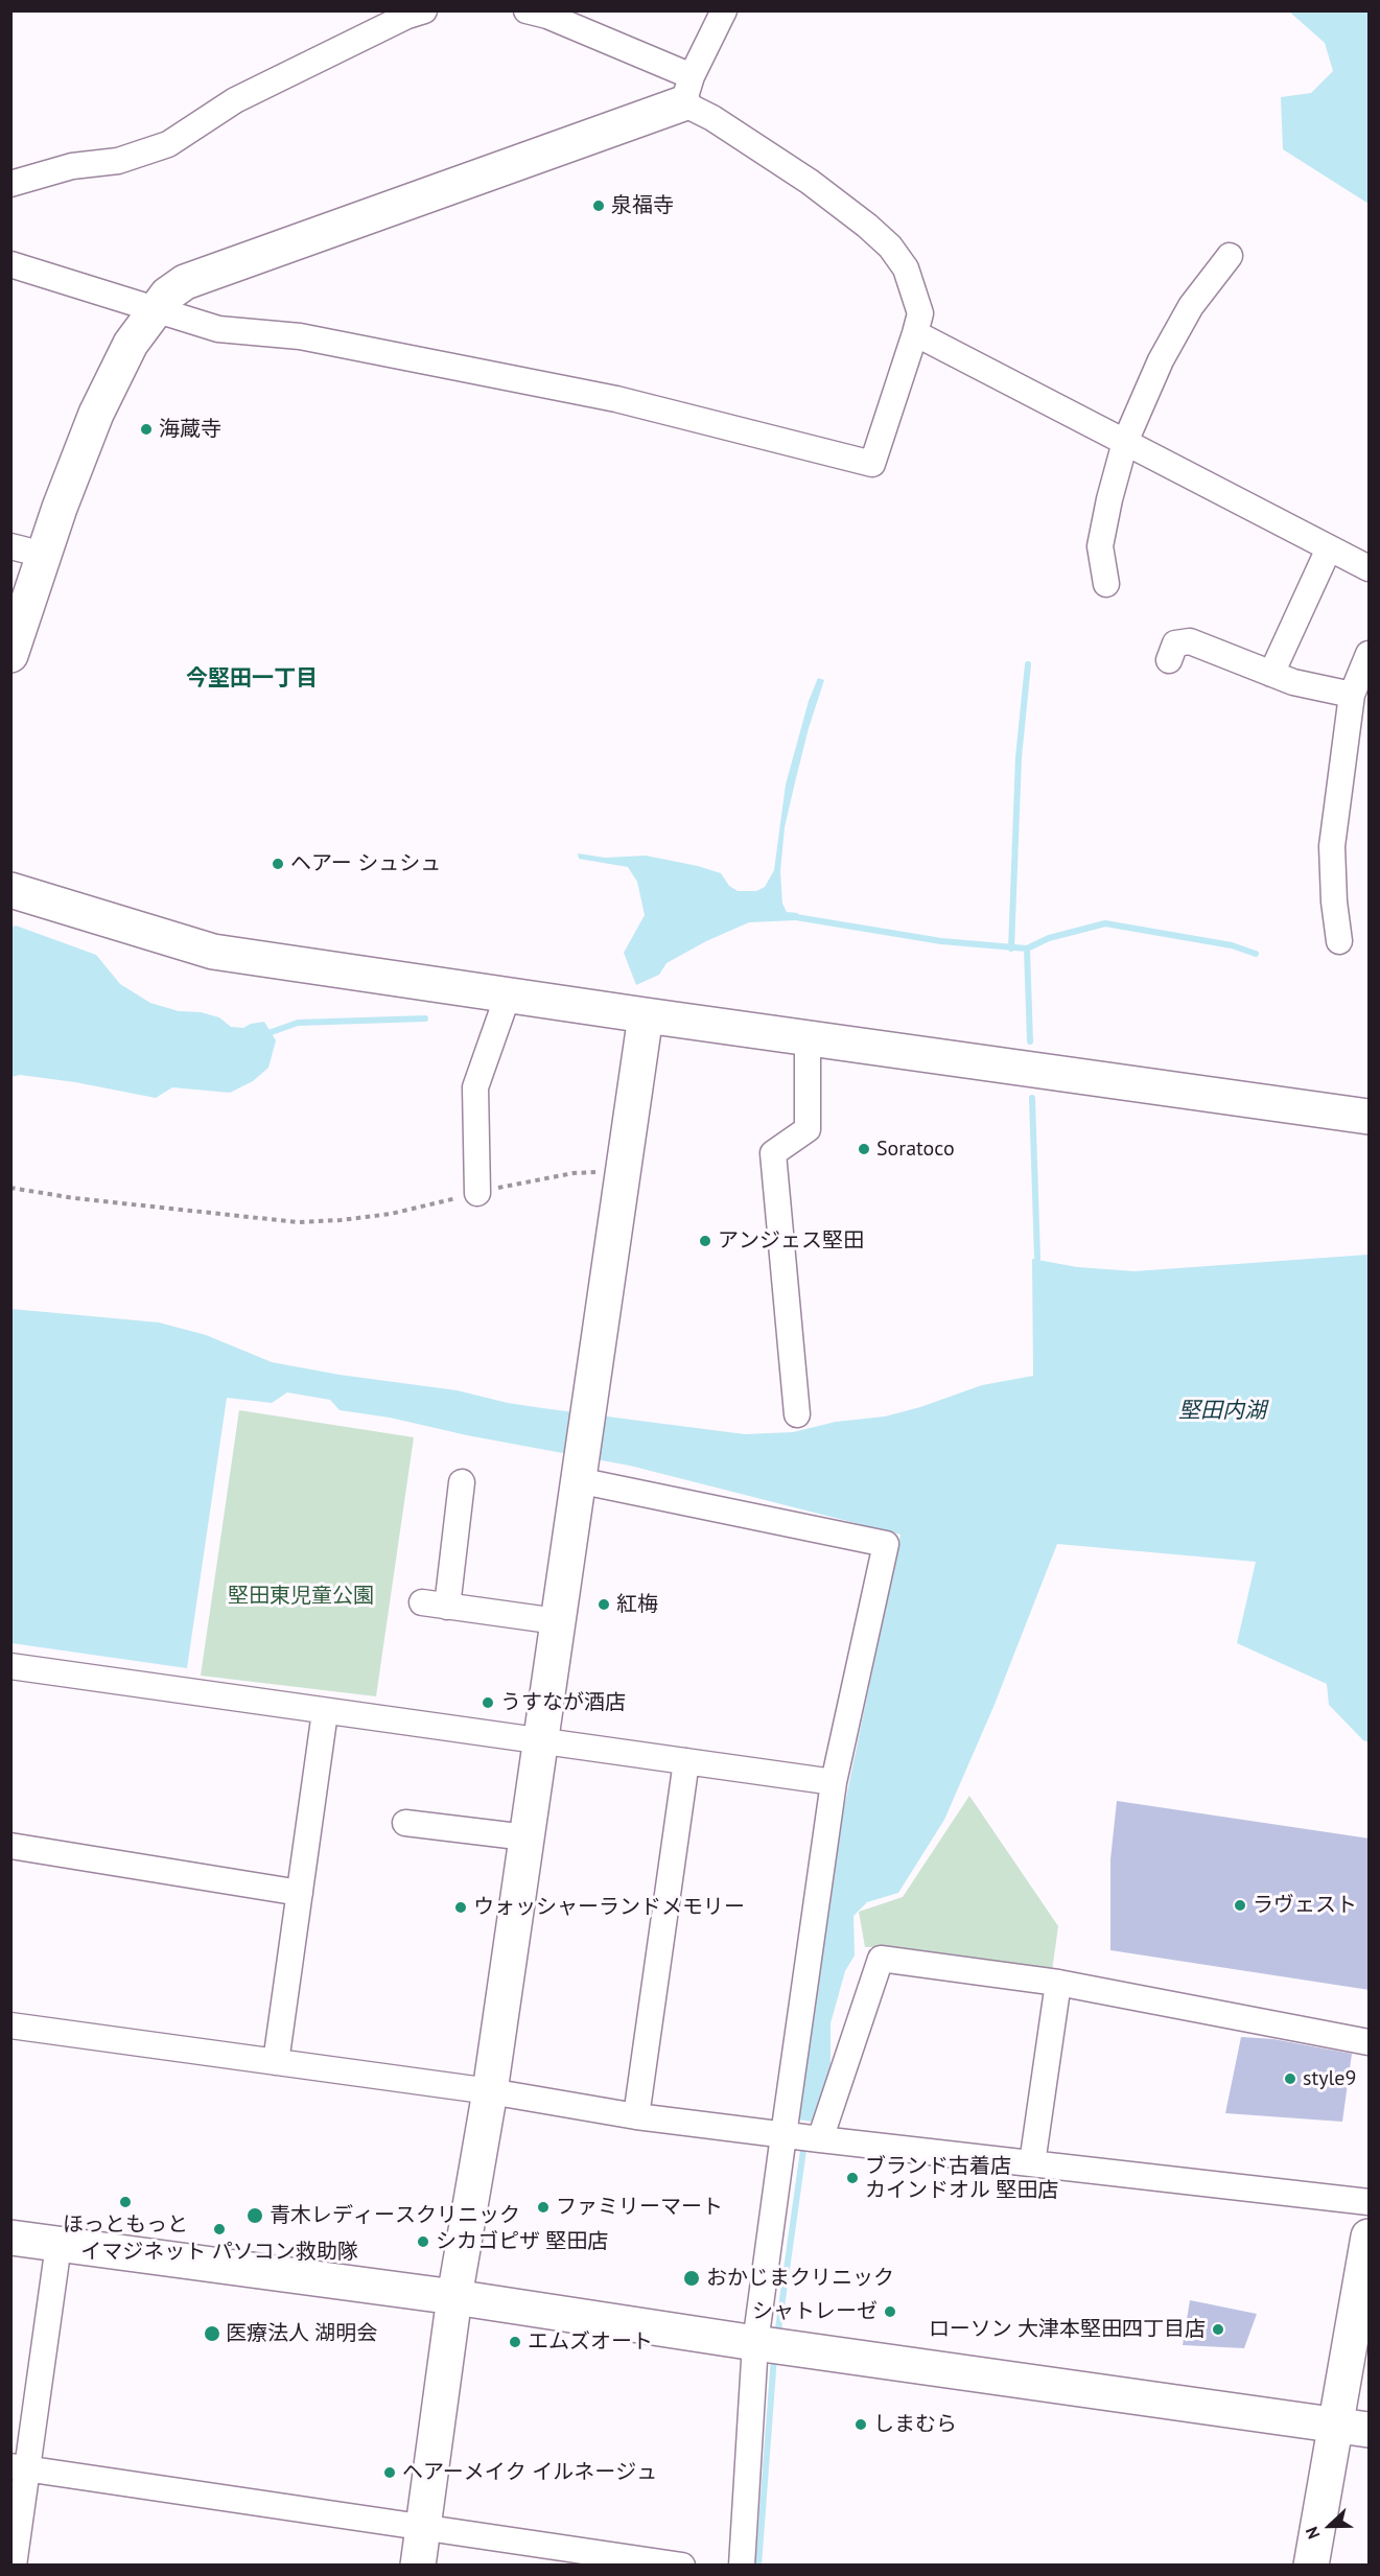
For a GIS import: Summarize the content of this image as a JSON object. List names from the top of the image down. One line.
{"districts":["今堅田一丁目"],"water":["堅田内湖"],"parks":["堅田東児童公園"],"places":["泉福寺","海蔵寺","ヘアー シュシュ","Soratoco","アンジェス堅田","紅梅","うすなが酒店","ラヴェスト","ウォッシャーランドメモリー","style9","ブランド古着店 カインドオル 堅田店","ほっともっと","ファミリーマート","青木レディースクリニック","イマジネット パソコン救助隊","シカゴピザ 堅田店","おかじまクリニック","シャトレーゼ","ローソン 大津本堅田四丁目店","医療法人 湖明会","エムズオート","しまむら","ヘアーメイク イルネージュ"],"north":"left"}
